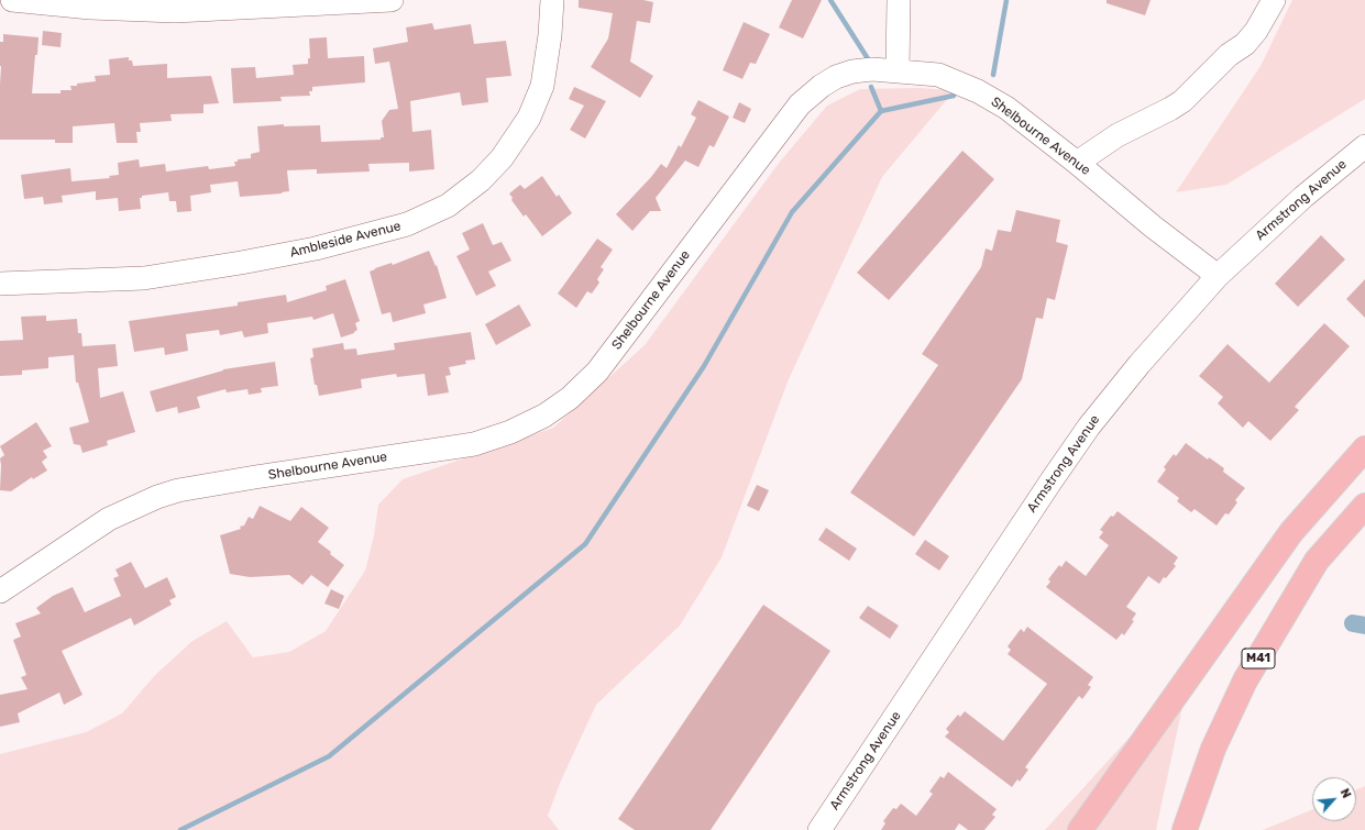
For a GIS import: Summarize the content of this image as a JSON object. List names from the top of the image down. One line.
{"streets":{"highway":["M41"],"street":["Shelbourne Avenue","Armstrong Avenue","Ambleside Avenue"]},"crossings":[["Shelbourne Avenue","Armstrong Avenue"]],"north":"top right"}
